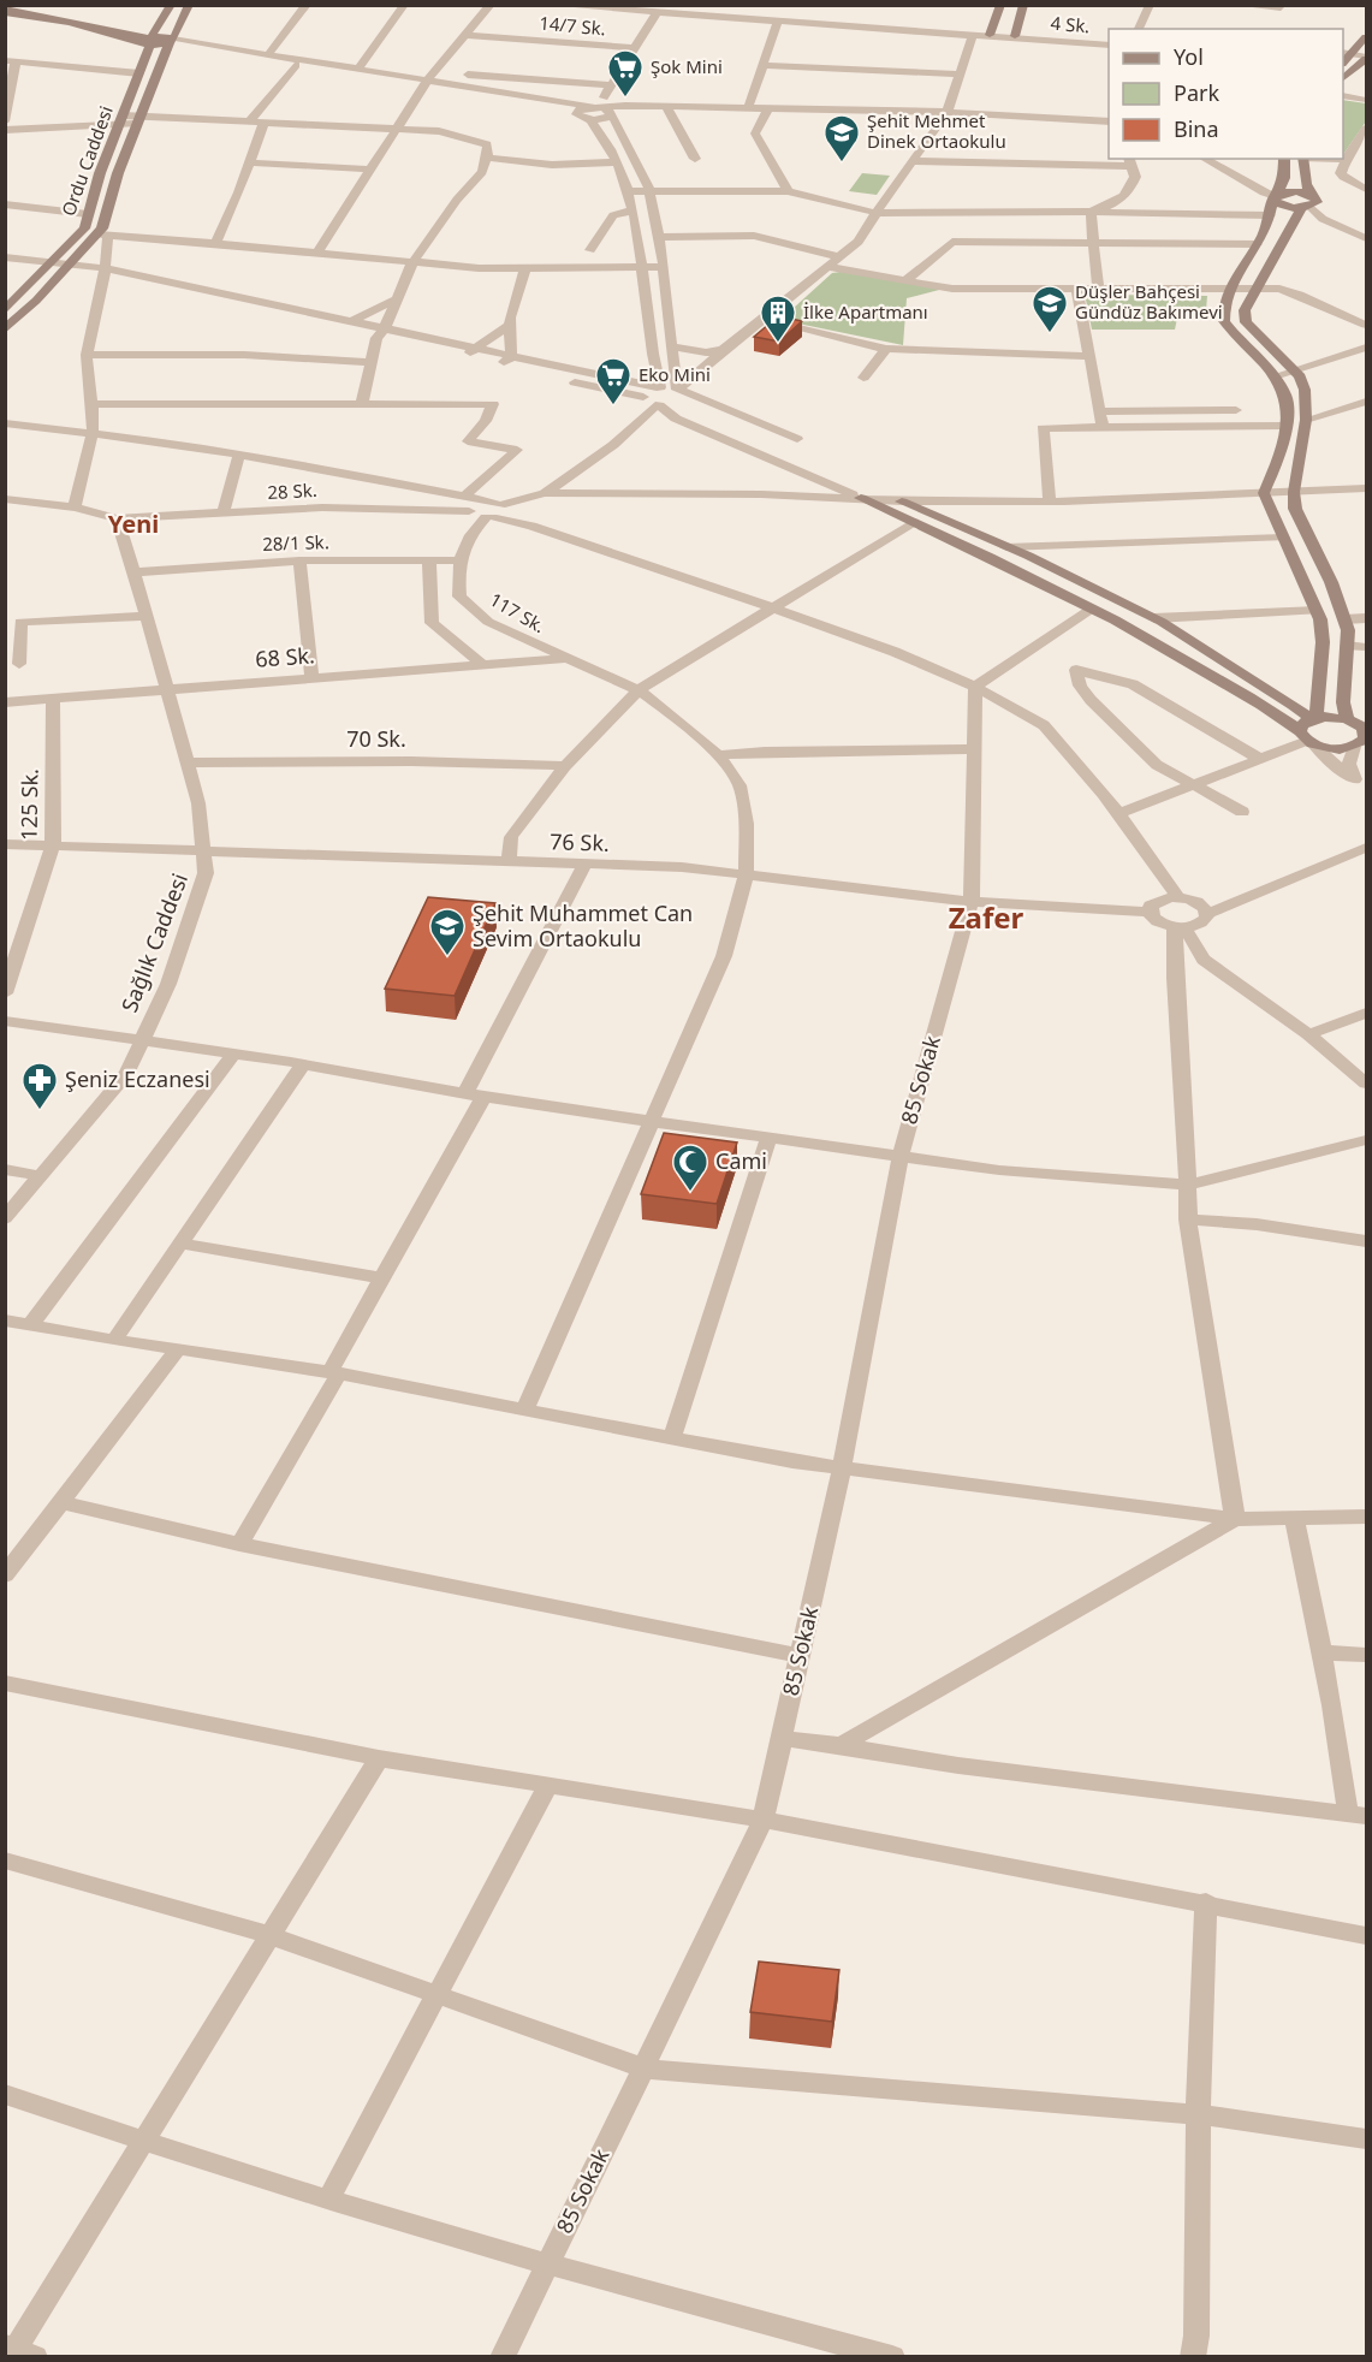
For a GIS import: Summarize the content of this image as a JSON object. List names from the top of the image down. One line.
{"streets":{"street":["4 Sk.","14/7 Sk.","Ordu Caddesi","28 Sk.","28/1 Sk.","117 Sk.","68 Sk.","70 Sk.","125 Sk.","76 Sk.","Sağlık Caddesi","85 Sokak"]},"crossings":[["28 Sk.","117 Sk."],["28 Sk.","Sağlık Caddesi"],["28/1 Sk.","117 Sk."],["28/1 Sk.","Sağlık Caddesi"],["117 Sk.","68 Sk."],["117 Sk.","76 Sk."],["68 Sk.","125 Sk."],["68 Sk.","Sağlık Caddesi"],["70 Sk.","Sağlık Caddesi"],["125 Sk.","76 Sk."],["76 Sk.","Sağlık Caddesi"],["76 Sk.","85 Sokak"]],"districts":["Yeni","Zafer"],"places":{"supermarket":["Şok Mini","Eko Mini"],"school or university":["Şehit Mehmet Dinek Ortaokulu","Düşler Bahçesi Gündüz Bakımevi","Şehit Muhammet Can Sevim Ortaokulu"],"building":["İlke Apartmanı"],"pharmacy":["Şeniz Eczanesi"],"mosque":["Cami"]},"legend":["Yol","Park","Bina"]}
